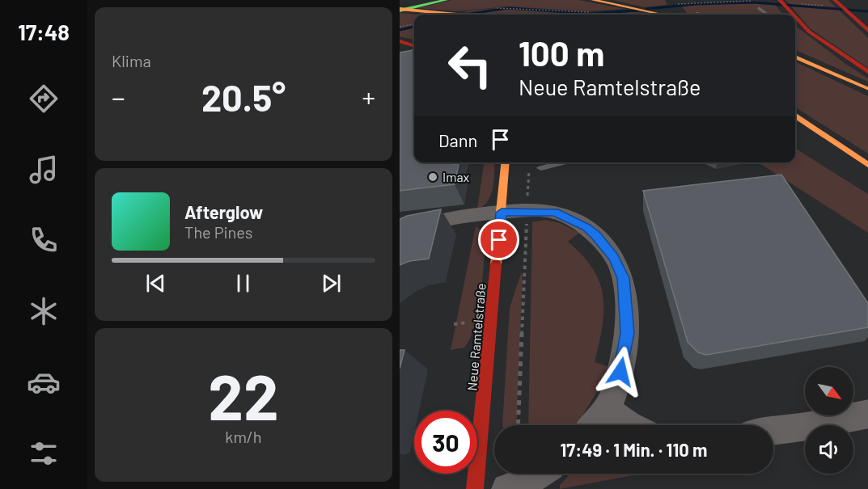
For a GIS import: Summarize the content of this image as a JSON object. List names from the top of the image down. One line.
{"streets":{"main road":["Neue Ramtelstraße"]},"places":["Imax"],"north":"bottom right","page":{"tabs":"17:48","tile":["Klima",["22","km/h"]],"turn":["100 m","Neue Ramtelstraße"],"heat":["−","20.5°","+"],"then":"Dann","song":["Afterglow","The Pines"],"limit":"30","trip":"17:49 · 1 Min. · 110 m"}}
